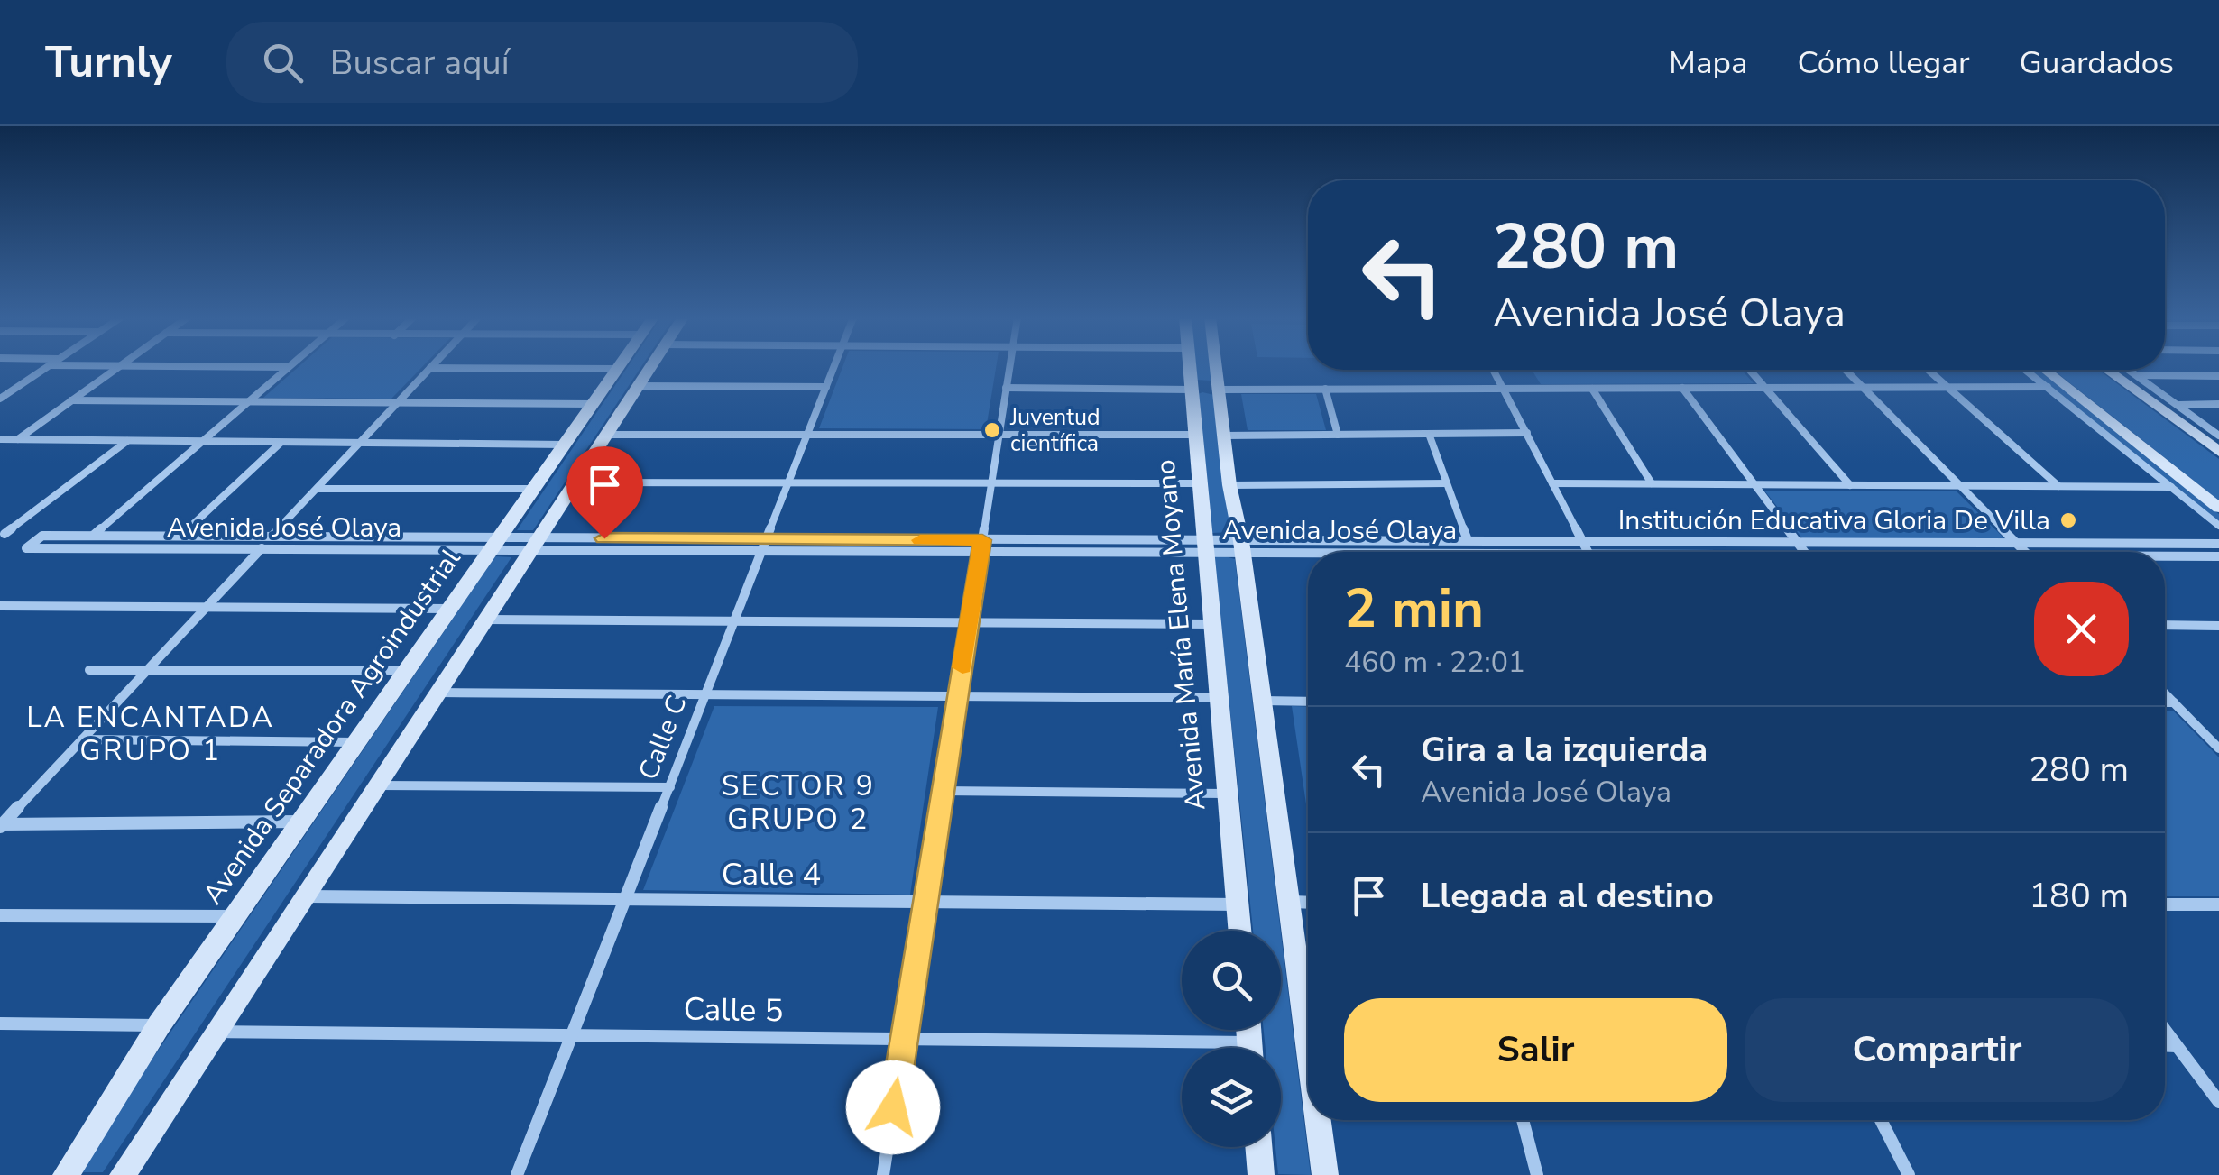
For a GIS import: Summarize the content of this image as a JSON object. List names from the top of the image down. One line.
{"streets":{"street":["Avenida José Olaya","Avenida María Elena Moyano","Avenida Separadora Agroindustrial","Calle C","Calle 4","Calle 5"]},"crossings":[["Avenida José Olaya","Avenida María Elena Moyano"],["Avenida José Olaya","Avenida Separadora Agroindustrial"],["Avenida José Olaya","Calle C"],["Avenida María Elena Moyano","Calle 4"],["Calle C","Calle 4"],["Calle C","Calle 5"]],"districts":["LA ENCANTADA GRUPO 1","SECTOR 9 GRUPO 2"],"places":["Juventud científica","Institución Educativa Gloria De Villa"],"page":{"header":"Turnly","search":"Buscar aquí","nav":["Mapa","Cómo llegar","Guardados"],"turn":["280 m","Avenida José Olaya"],"heading":["2 min","460 m · 22:01"],"list":[{"name":"Gira a la izquierda","note":"Avenida José Olaya","value":"280 m"},{"name":"Llegada al destino","value":"180 m"}],"buttons":["Salir","Compartir"]}}
